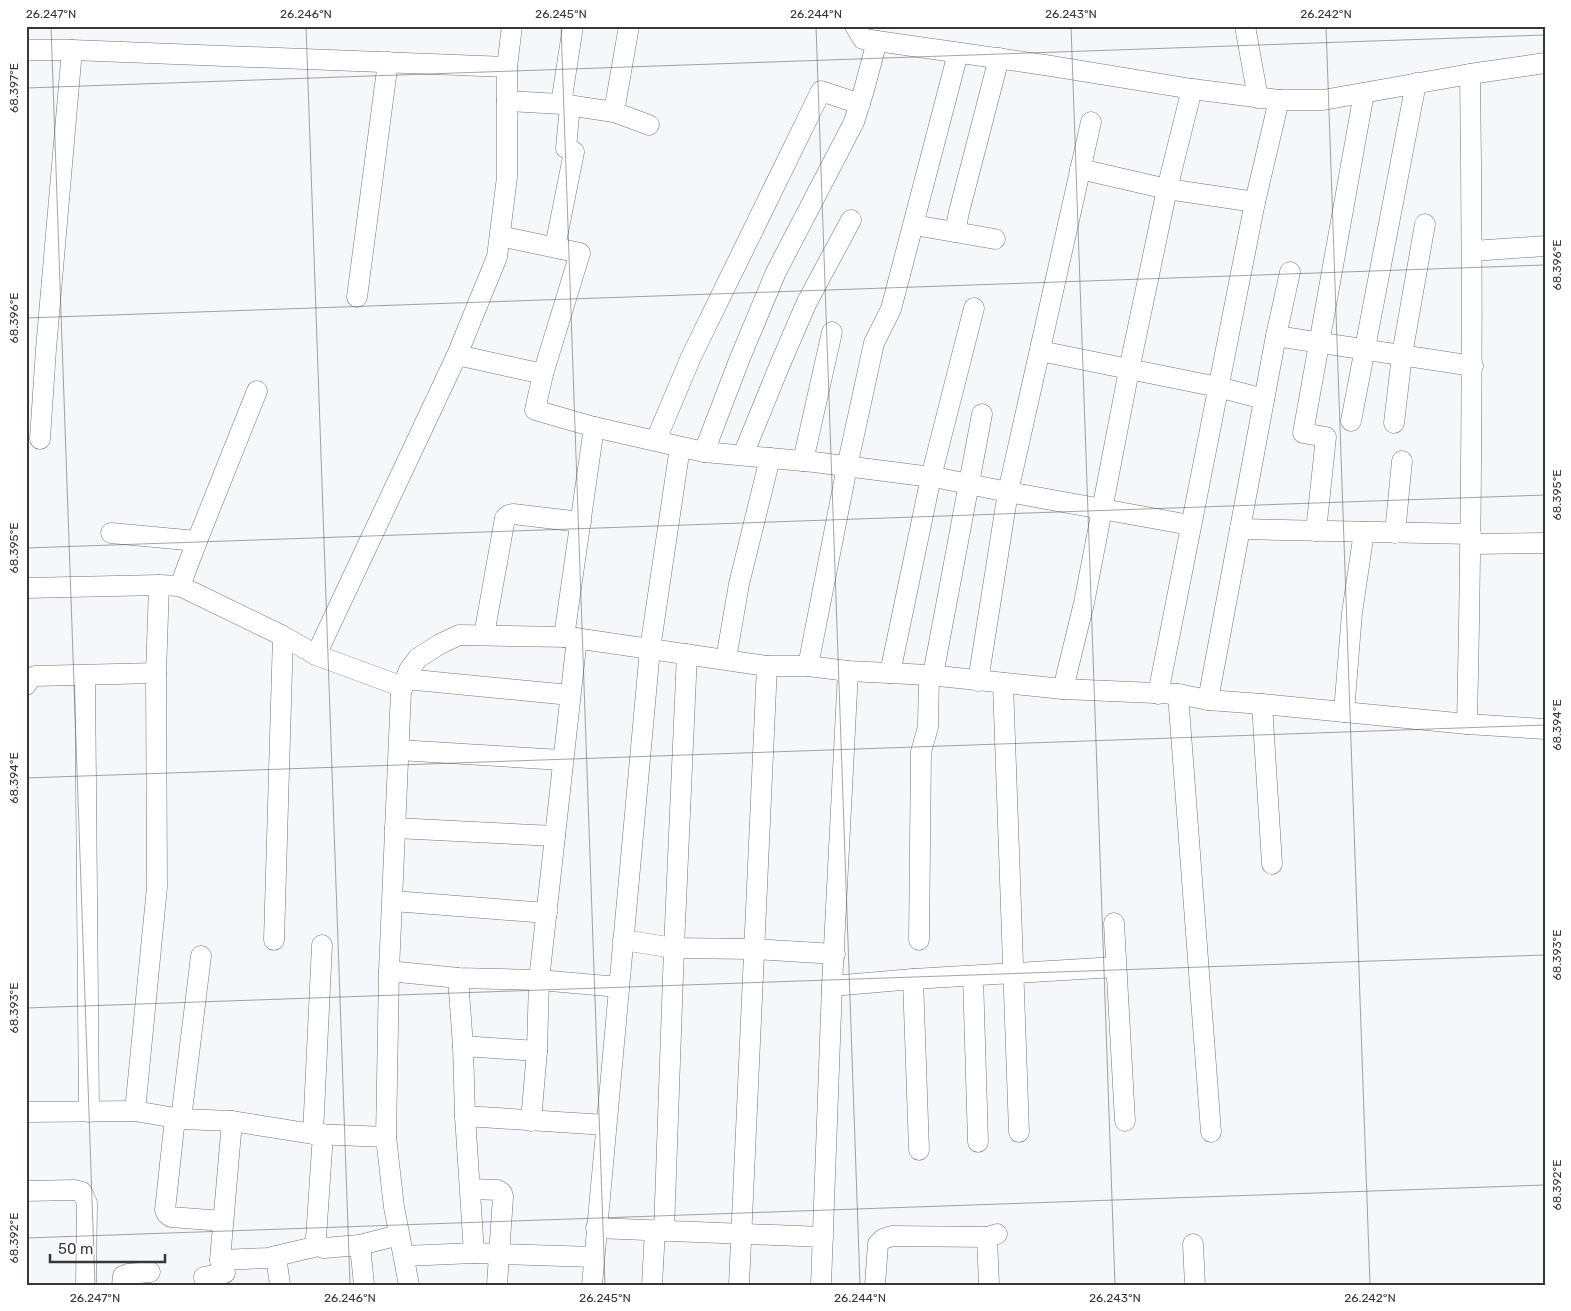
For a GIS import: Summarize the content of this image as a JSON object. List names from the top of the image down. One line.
{"scale_bar":"50 m","coordinates":["26.247°N","26.246°N","26.245°N","26.244°N","26.243°N","26.242°N","68.397°E","68.396°E","68.395°E","68.394°E","68.393°E","68.392°E"]}
